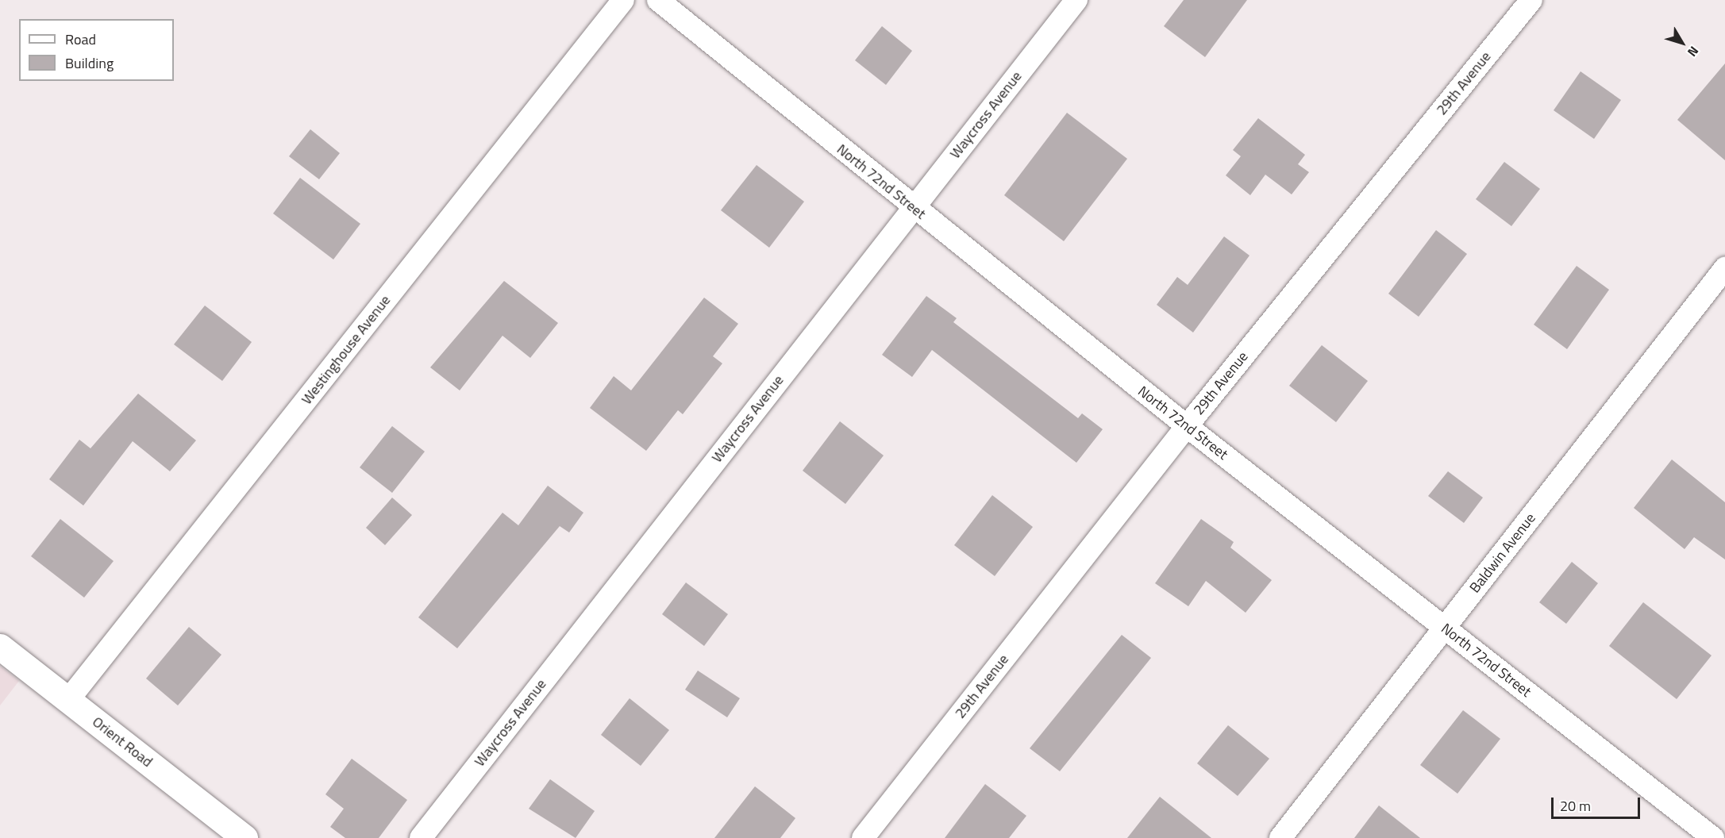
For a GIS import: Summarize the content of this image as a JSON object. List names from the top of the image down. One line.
{"streets":{"street":["29th Avenue","Waycross Avenue","North 72nd Street","Westinghouse Avenue","Baldwin Avenue","Orient Road"]},"crossings":[["29th Avenue","North 72nd Street"],["Waycross Avenue","North 72nd Street"],["North 72nd Street","Baldwin Avenue"],["Westinghouse Avenue","Orient Road"]],"legend":["Road","Building"],"scale_bar":"20 m","north":"bottom right"}
